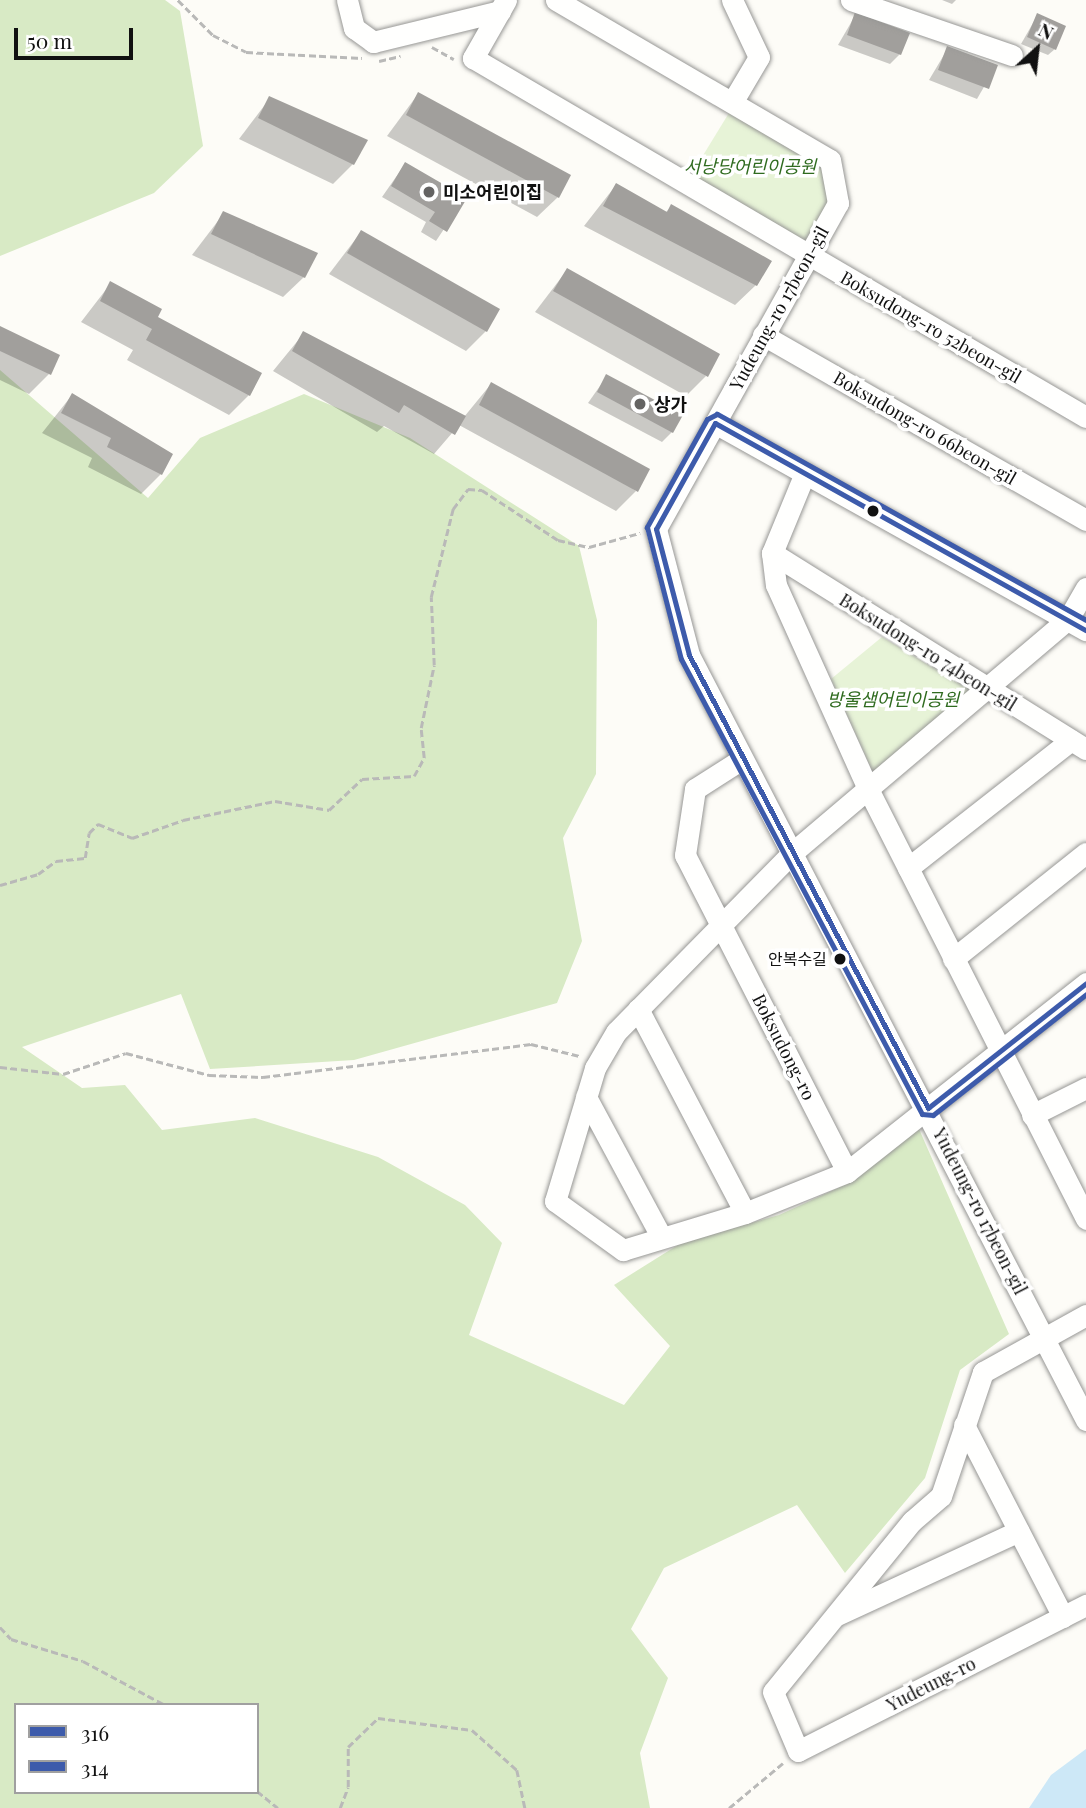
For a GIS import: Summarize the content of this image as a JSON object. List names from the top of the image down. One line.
{"streets":{"street":["Yudeung-ro 17beon-gil","Boksudong-ro 52beon-gil","Boksudong-ro 66beon-gil","Boksudong-ro 74beon-gil","Boksudong-ro","Yudeung-ro"]},"crossings":[["Yudeung-ro 17beon-gil","Boksudong-ro 52beon-gil"],["Yudeung-ro 17beon-gil","Boksudong-ro 66beon-gil"],["Yudeung-ro 17beon-gil","Boksudong-ro"]],"parks":["서낭당어린이공원","방울샘어린이공원"],"places":["미소어린이집","상가","안복수길"],"lines":["transit line 314","transit line 316"],"legend":["316","314"],"scale_bar":"50 m","north":"top right"}
